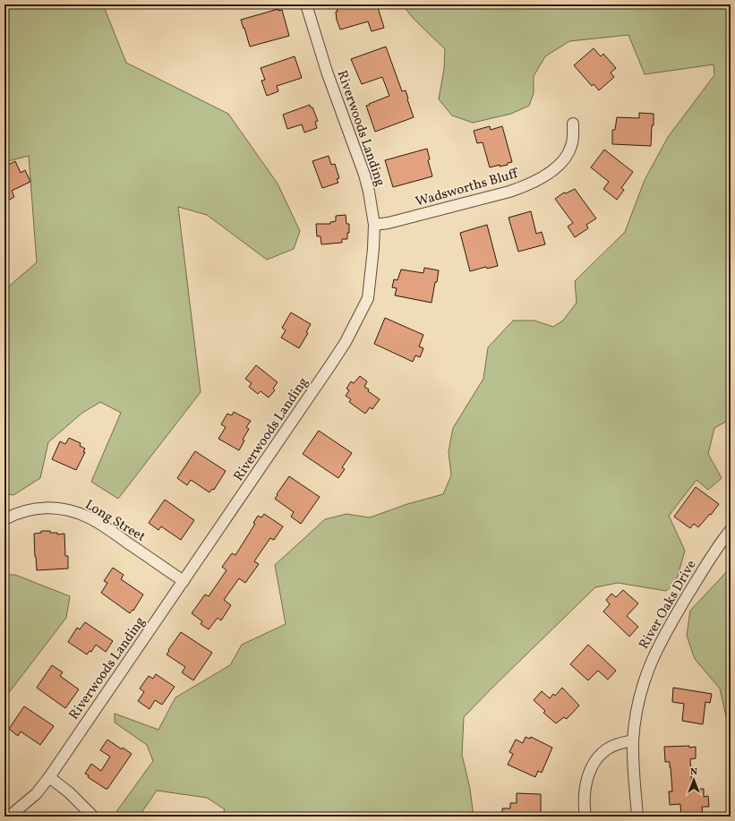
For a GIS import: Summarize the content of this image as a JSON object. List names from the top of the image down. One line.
{"streets":{"street":["Riverwoods Landing","Wadsworths Bluff","Long Street","River Oaks Drive"]},"crossings":[["Riverwoods Landing","Wadsworths Bluff"],["Riverwoods Landing","Long Street"]],"north":"top"}
